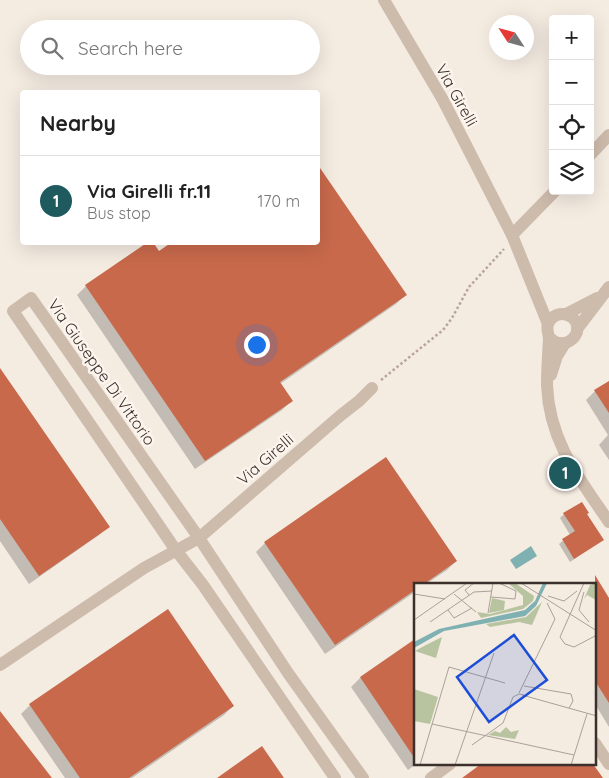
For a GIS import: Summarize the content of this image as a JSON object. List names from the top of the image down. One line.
{"streets":{"street":["Via Girelli","Via Giuseppe Di Vittorio"]},"crossings":[["Via Girelli","Via Giuseppe Di Vittorio"]],"north":"top left","page":{"map_buttons":["+","−"],"search":"Search here","heading":"Nearby","list":[{"mark":"1","name":"Via Girelli fr.11","note":"Bus stop","value":"170 m"}],"pins":"1"}}
